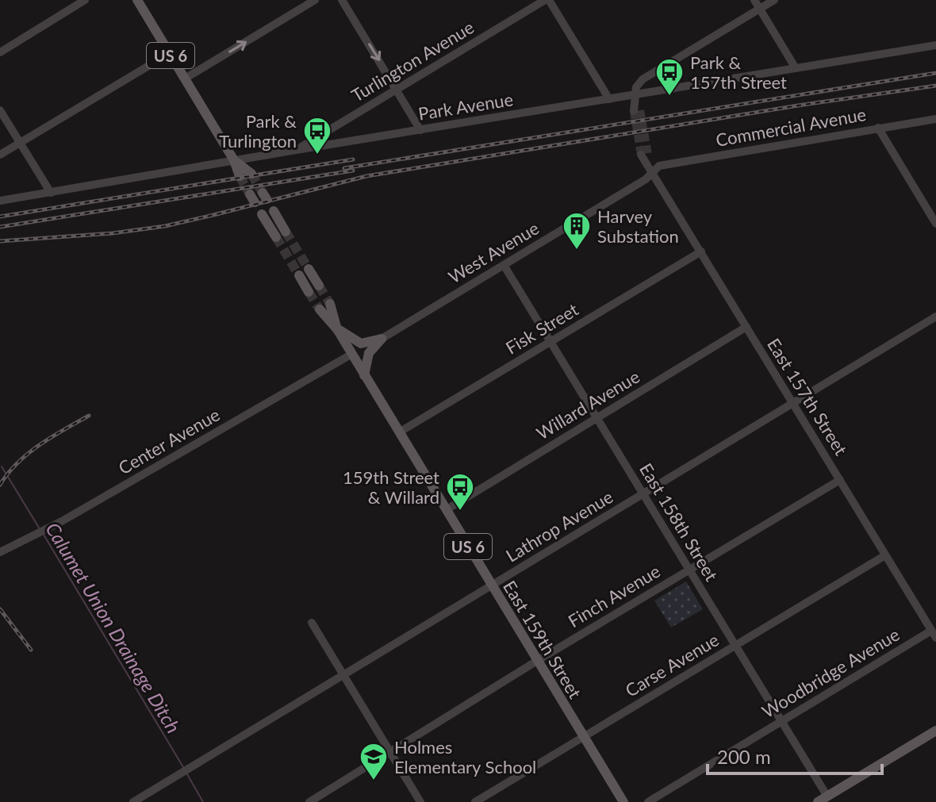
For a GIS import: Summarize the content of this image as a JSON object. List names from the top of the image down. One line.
{"streets":{"main road":["US 6","East 159th Street"],"street":["Turlington Avenue","Park Avenue","Commercial Avenue","West Avenue","Fisk Street","East 157th Street","Willard Avenue","Center Avenue","East 158th Street","Lathrop Avenue","Finch Avenue","Carse Avenue","Woodbridge Avenue"]},"crossings":[["US 6","Park Avenue"],["Turlington Avenue","Park Avenue"],["Commercial Avenue","West Avenue"],["Commercial Avenue","East 157th Street"],["West Avenue","East 157th Street"],["West Avenue","East 158th Street"],["Fisk Street","East 157th Street"],["Fisk Street","East 158th Street"],["Fisk Street","East 159th Street"],["East 157th Street","Willard Avenue"],["East 157th Street","Lathrop Avenue"],["East 157th Street","Finch Avenue"],["East 157th Street","Carse Avenue"],["East 157th Street","Woodbridge Avenue"],["Willard Avenue","East 158th Street"],["Willard Avenue","East 159th Street"],["Center Avenue","East 159th Street"],["East 158th Street","Lathrop Avenue"],["East 158th Street","Finch Avenue"],["East 158th Street","Carse Avenue"],["East 158th Street","Woodbridge Avenue"],["Lathrop Avenue","East 159th Street"],["Finch Avenue","East 159th Street"],["East 159th Street","Carse Avenue"]],"water":["Calumet Union Drainage Ditch"],"places":{"bus stop":["Park & 157th Street","Park & Turlington","159th Street & Willard"],"building":["Harvey Substation"],"school or university":["Holmes Elementary School"]},"scale_bar":"200 m"}
